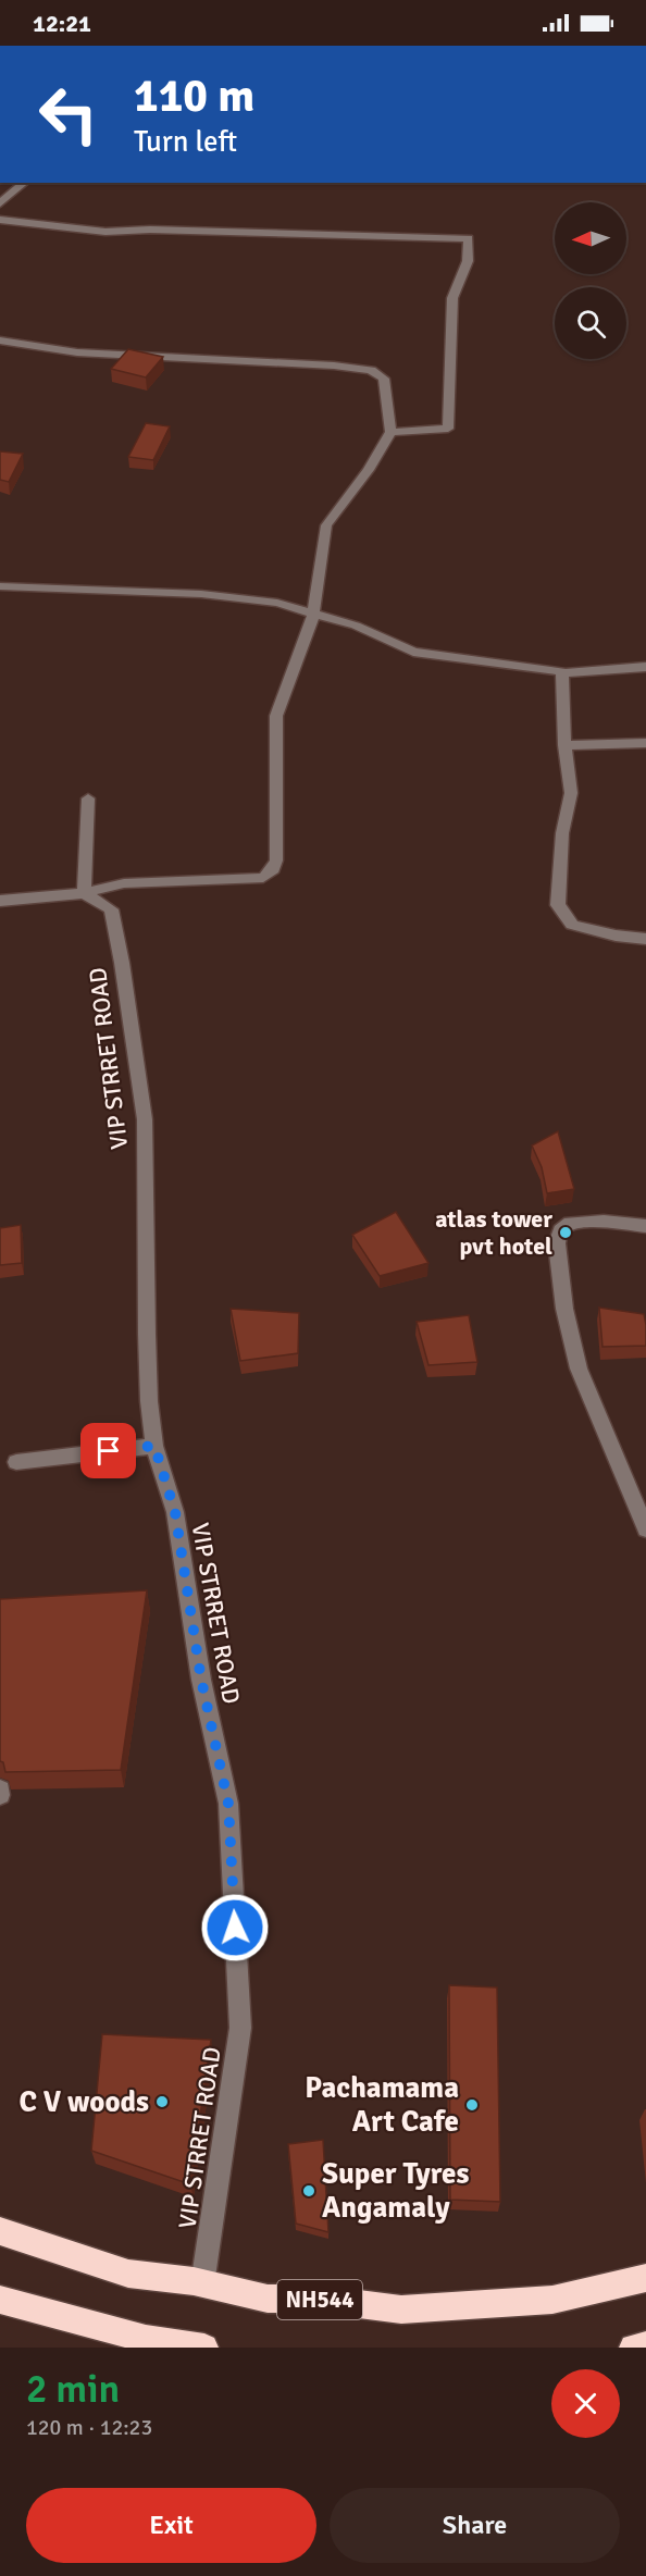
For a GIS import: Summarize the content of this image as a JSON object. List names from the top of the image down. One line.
{"streets":{"highway":["NH544"],"street":["VIP STRRET ROAD"]},"crossings":[["VIP STRRET ROAD","NH544"]],"places":["atlas tower pvt hotel","C V woods","Pachamama Art Cafe","Super Tyres Angamaly"],"north":"left","page":{"status":"12:21","turn":["110 m","Turn left"],"heading":["2 min","120 m · 12:23"],"buttons":["Exit","Share"]}}
